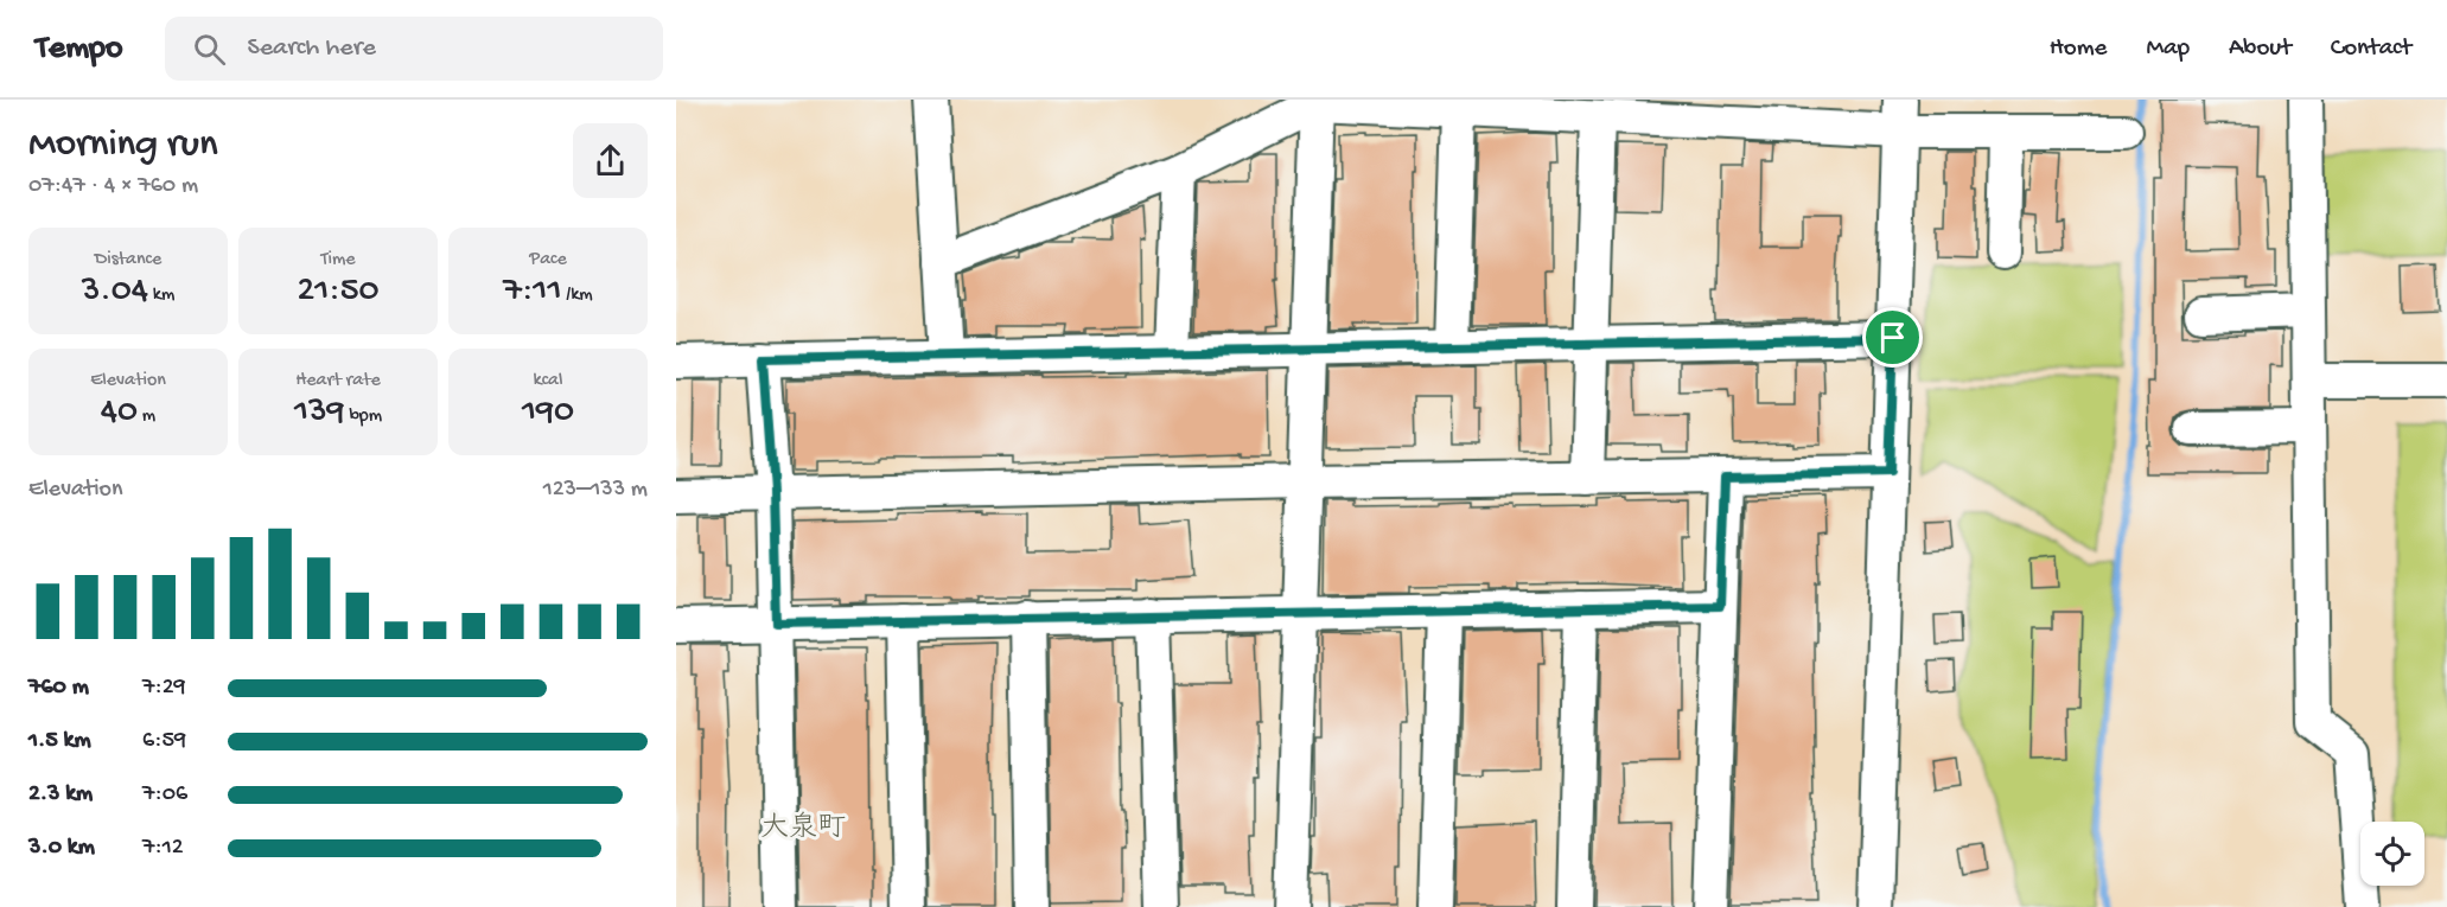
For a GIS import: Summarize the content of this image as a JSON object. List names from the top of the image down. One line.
{"districts":["大泉町"],"page":{"header":"Tempo","search":"Search here","nav":["Home","Map","About","Contact"],"heading":["Morning run","07:47 · 4 × 760 m"],"stats":[["Distance","3.04 km"],["Time","21:50"],["Pace","7:11 /km"],["Elevation","40 m"],["Heart rate","139 bpm"],["kcal","190"]],"chart":["Elevation","123–133 m"],"list":[{"name":"760 m","note":"7:29"},{"name":"1.5 km","note":"6:59"},{"name":"2.3 km","note":"7:06"},{"name":"3.0 km","note":"7:12"}]}}
